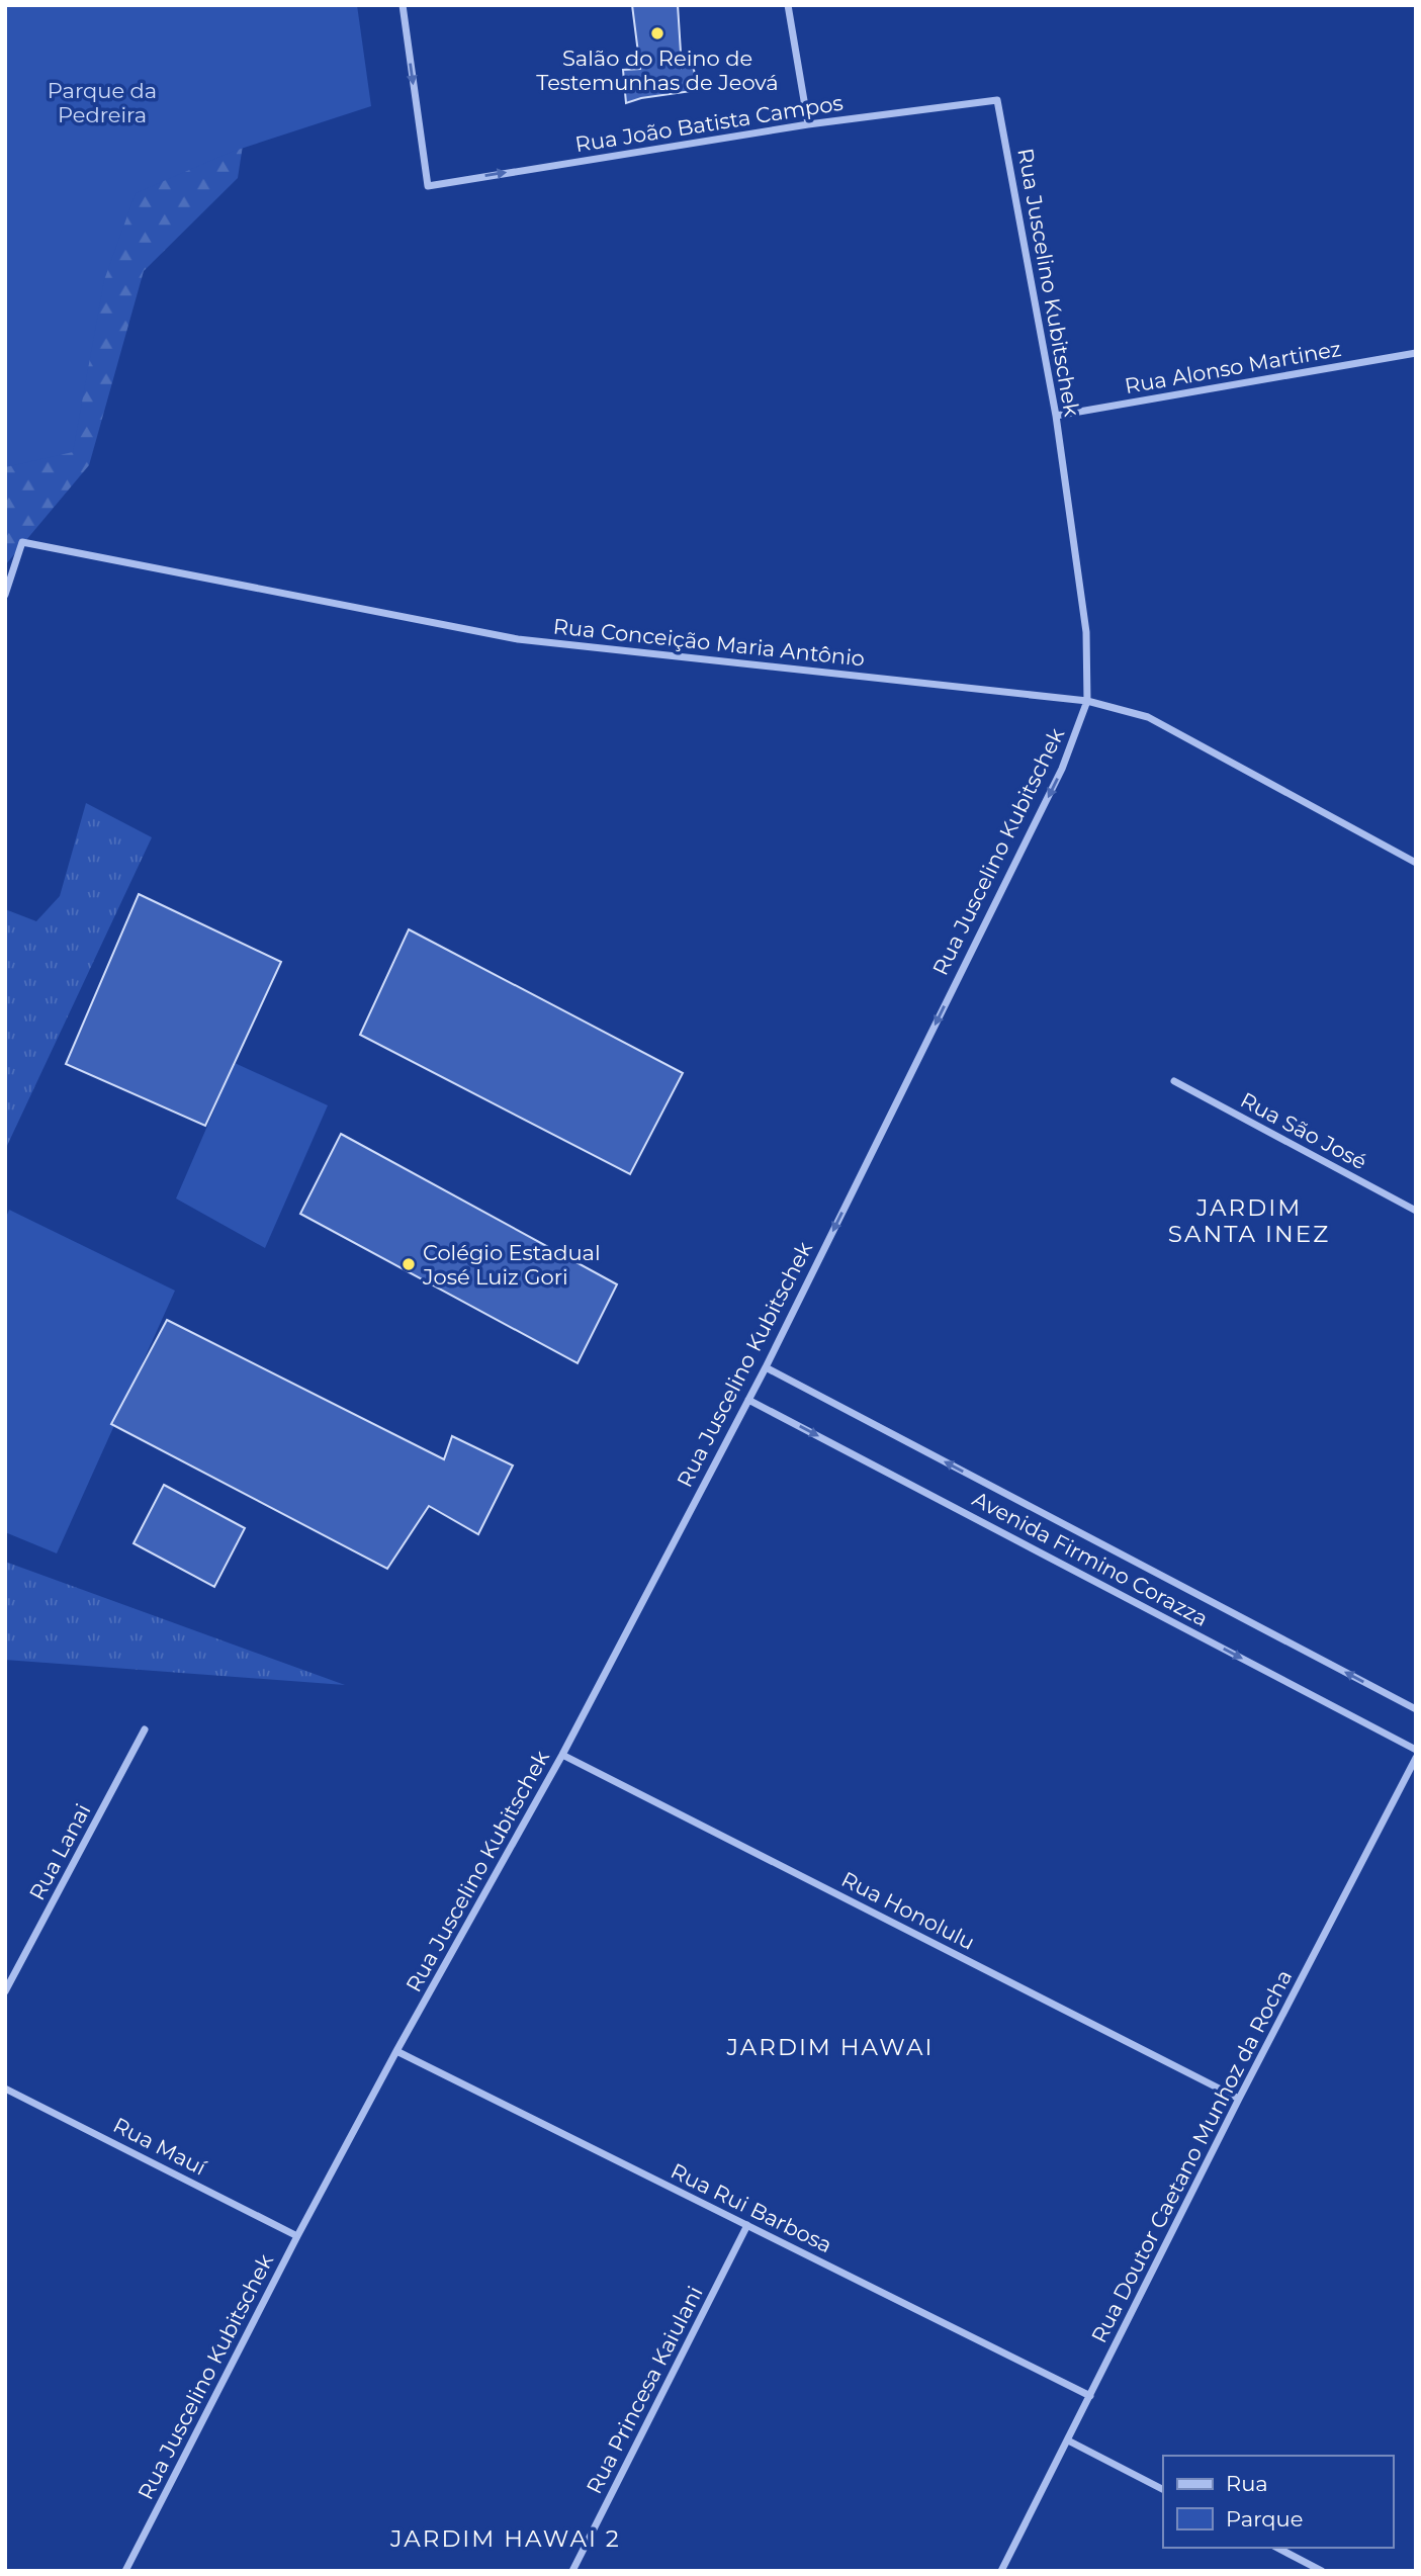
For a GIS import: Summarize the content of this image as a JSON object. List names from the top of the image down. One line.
{"streets":{"street":["Rua João Batista Campos","Rua Juscelino Kubitschek","Rua Alonso Martinez","Rua Conceição Maria Antônio","Rua São José","Avenida Firmino Corazza","Rua Lanai","Rua Honolulu","Rua Mauí","Rua Doutor Caetano Munhoz da Rocha","Rua Rui Barbosa","Rua Princesa Kaiulani"]},"crossings":[["Rua João Batista Campos","Rua Juscelino Kubitschek"],["Rua Juscelino Kubitschek","Rua Alonso Martinez"],["Rua Juscelino Kubitschek","Rua Conceição Maria Antônio"],["Rua Juscelino Kubitschek","Avenida Firmino Corazza"],["Rua Juscelino Kubitschek","Rua Honolulu"],["Rua Juscelino Kubitschek","Rua Mauí"],["Rua Juscelino Kubitschek","Rua Rui Barbosa"],["Rua Honolulu","Rua Doutor Caetano Munhoz da Rocha"],["Rua Doutor Caetano Munhoz da Rocha","Rua Rui Barbosa"],["Rua Rui Barbosa","Rua Princesa Kaiulani"]],"districts":["JARDIM SANTA INEZ","JARDIM HAWAI","JARDIM HAWAI 2"],"parks":["Parque da Pedreira"],"places":["Salão do Reino de Testemunhas de Jeová","Colégio Estadual José Luiz Gori"],"legend":["Rua","Parque"]}
